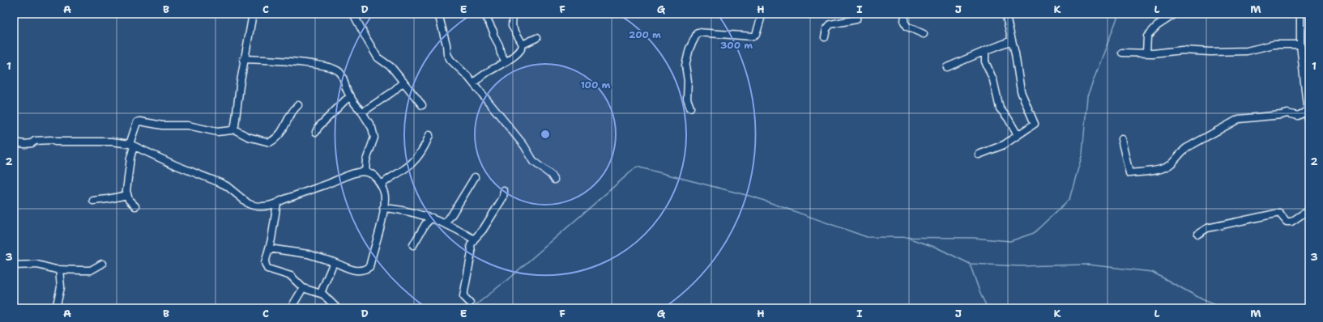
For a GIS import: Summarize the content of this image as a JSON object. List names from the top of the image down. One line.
{"grid":{"columns":["A","B","C","D","E","F","G","H","I","J","K","L","M"],"rows":["1","2","3"]},"rings":["200 m","300 m","100 m"]}
